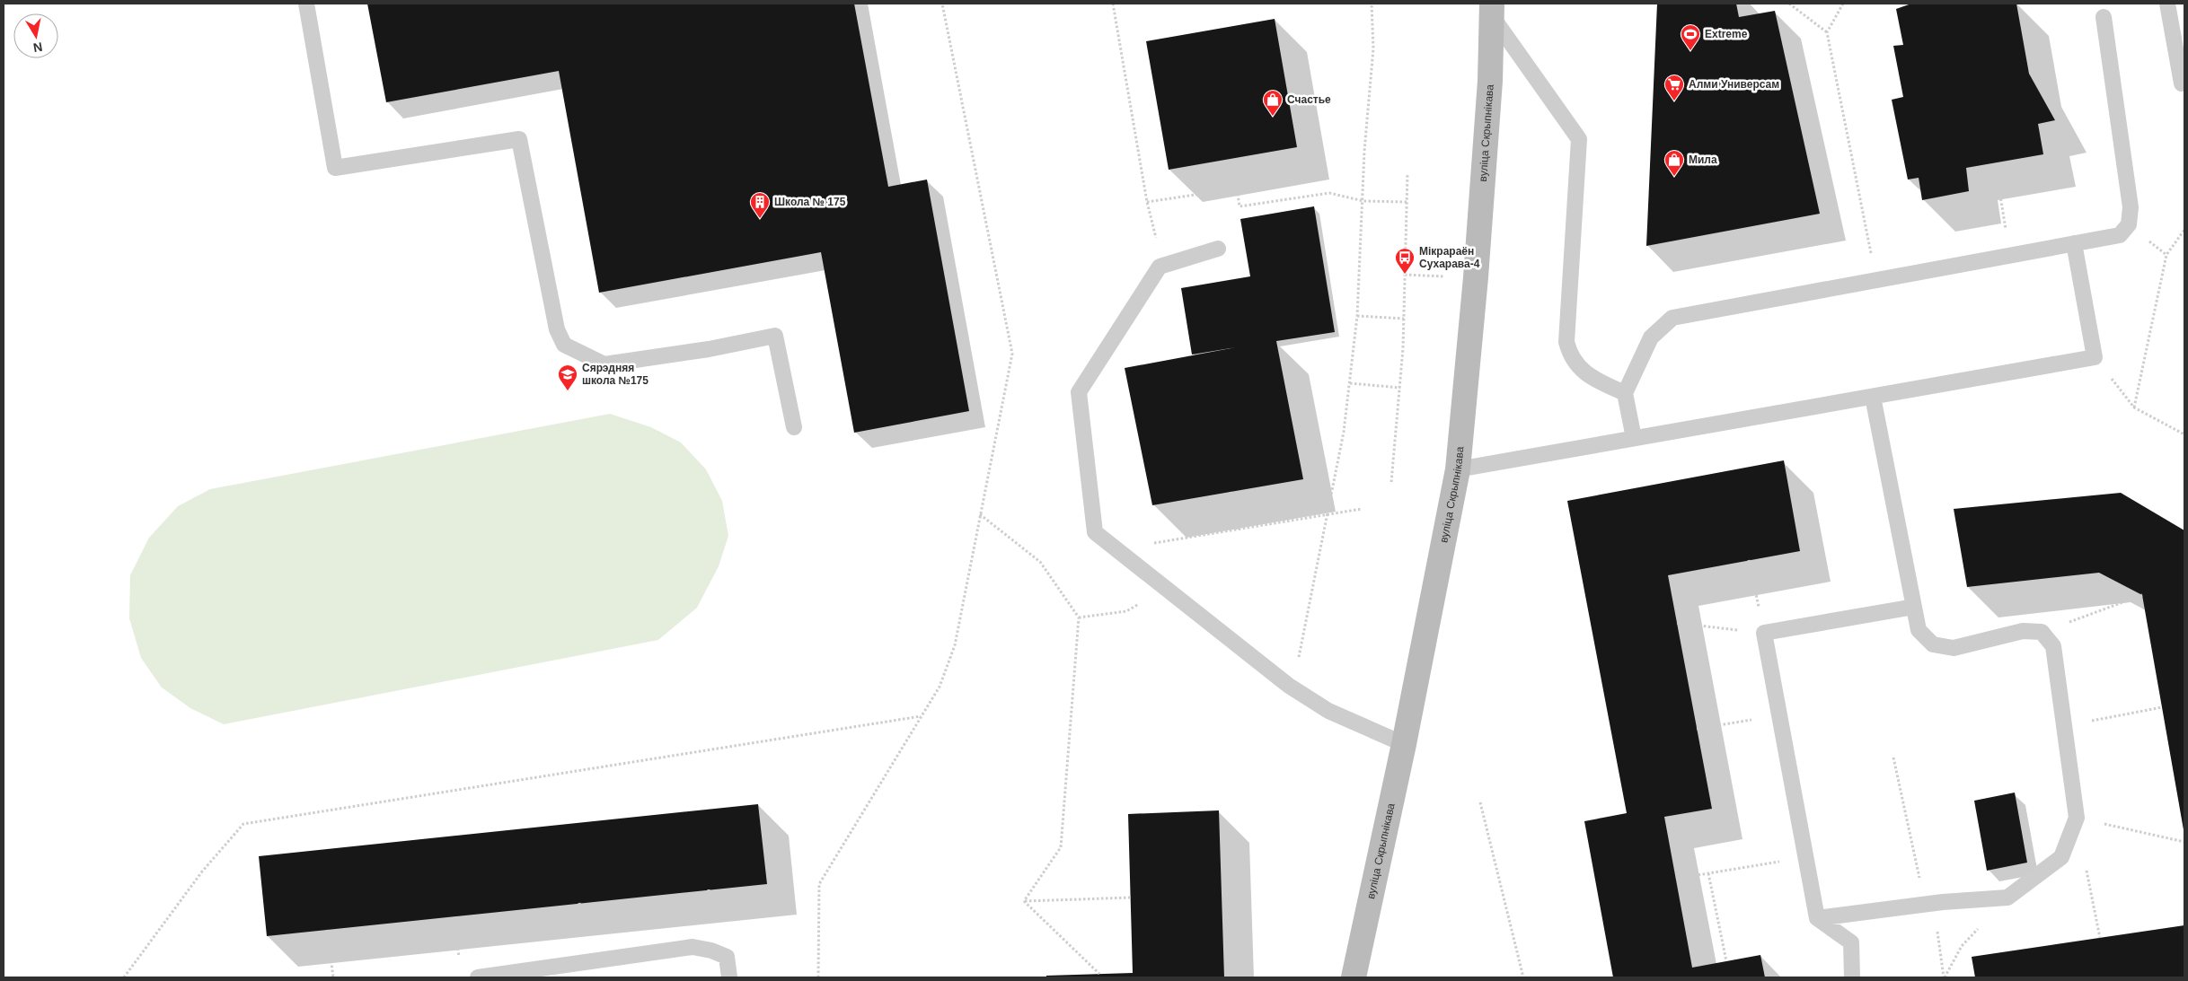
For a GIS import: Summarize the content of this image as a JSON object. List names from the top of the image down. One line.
{"streets":{"main road":["вуліца Скрыпнікава"]},"places":{"sports":["Extreme"],"supermarket":["Алми Универсам"],"shop":["Счастье","Мила"],"building":["Школа № 175"],"bus stop":["Мікрараён Сухарава-4"],"school or university":["Сярэдняя школа №175"]},"north":"bottom"}
